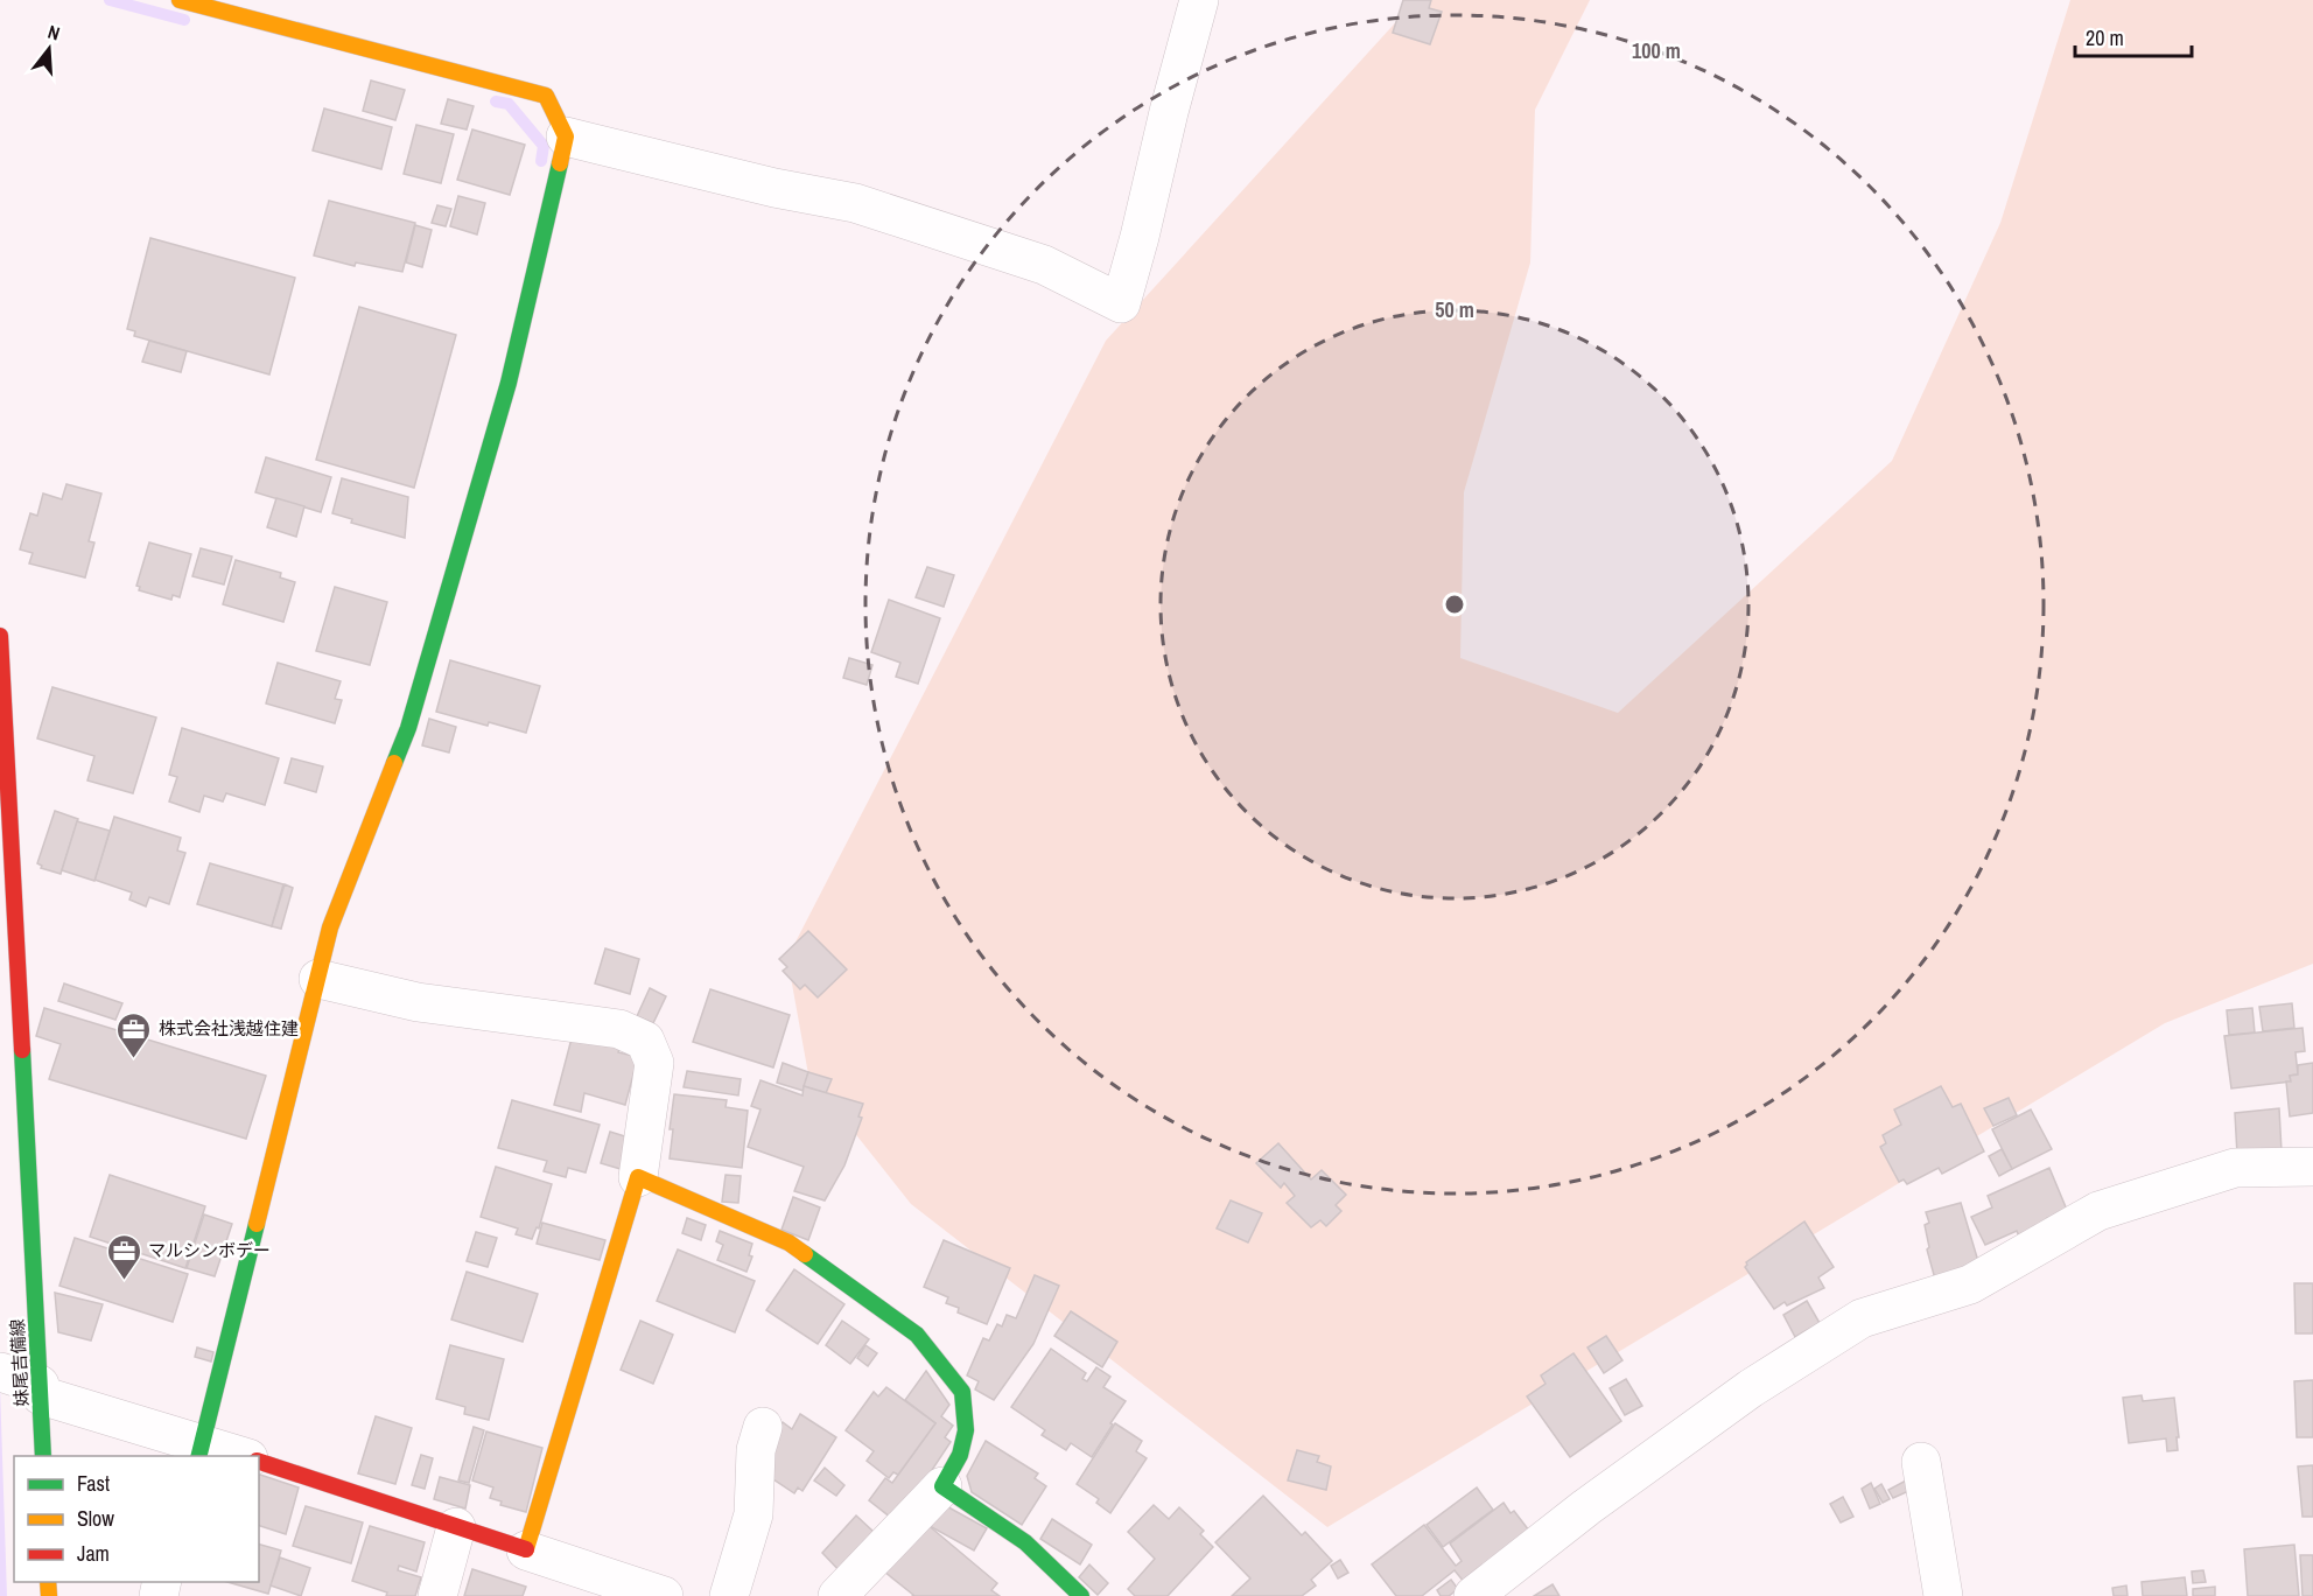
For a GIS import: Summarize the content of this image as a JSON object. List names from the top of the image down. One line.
{"streets":{"street":["妹尾吉備線"]},"places":{"office":["株式会社浅越住建","マルシンボデー"]},"legend":["Fast","Slow","Jam"],"scale_bar":"20 m","north":"top","rings":["100 m","50 m"]}
